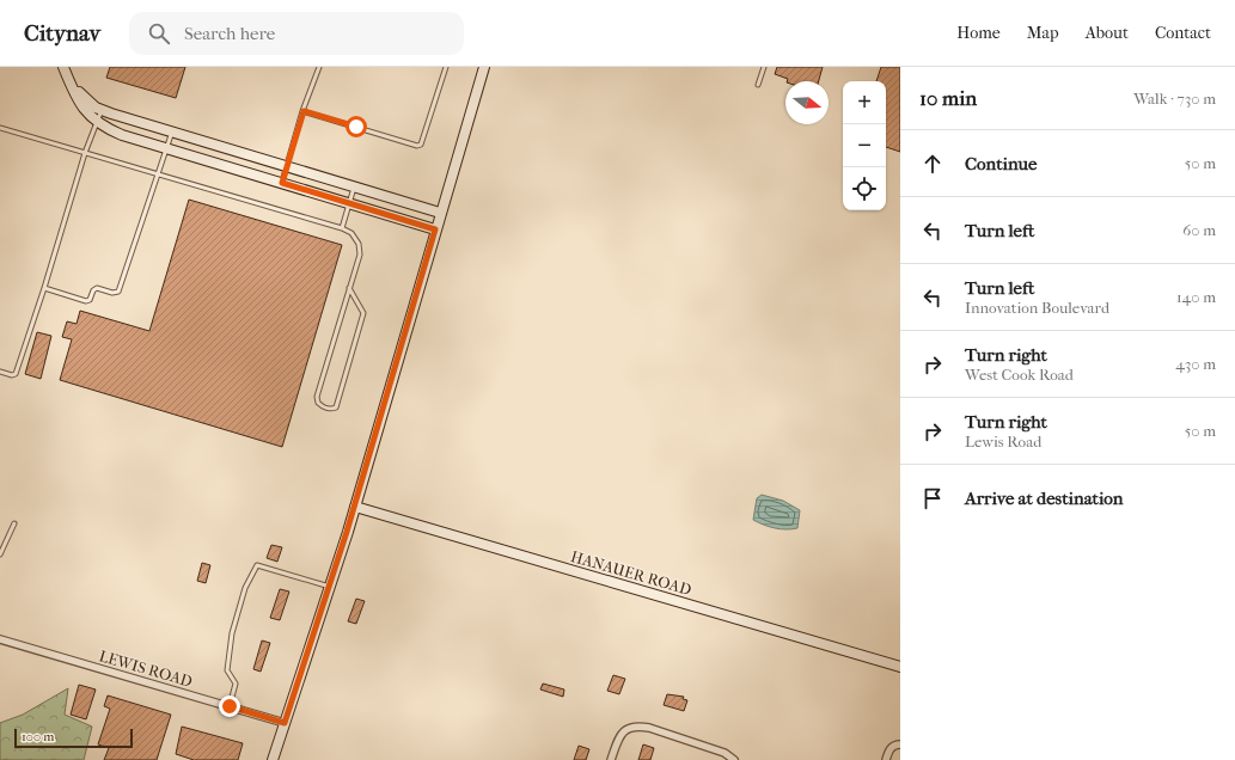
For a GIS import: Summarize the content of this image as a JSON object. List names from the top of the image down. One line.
{"streets":{"street":["HANAUER ROAD","LEWIS ROAD"]},"scale_bar":"100 m","north":"right","page":{"header":"Citynav","search":"Search here","nav":["Home","Map","About","Contact"],"heading":["10 min","Walk · 730 m"],"map_buttons":["+","−"],"list":[["Continue","50 m"],["Turn left","60 m"],["Turn left","Innovation Boulevard","140 m"],["Turn right","West Cook Road","430 m"],["Turn right","Lewis Road","50 m"],"Arrive at destination"],"scale":"100 m"}}
